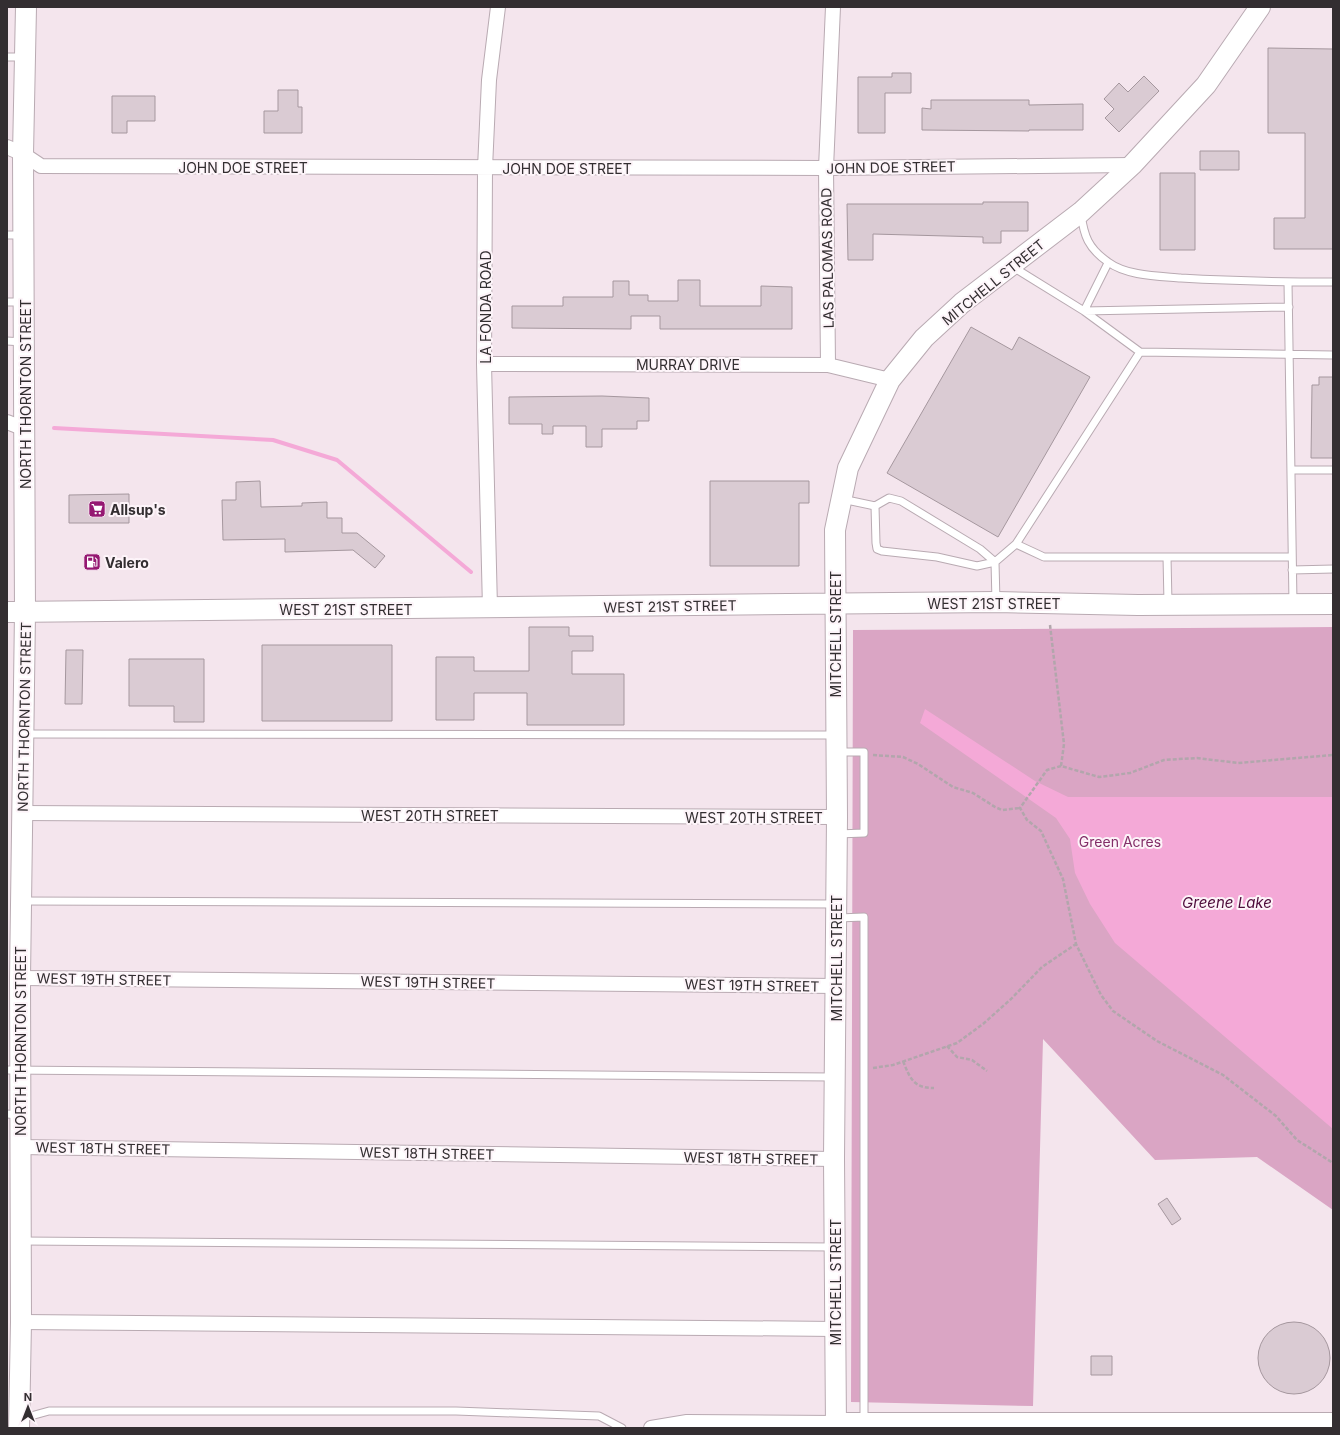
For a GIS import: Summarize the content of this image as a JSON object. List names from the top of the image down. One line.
{"streets":{"street":["JOHN DOE STREET","LAS PALOMAS ROAD","MITCHELL STREET","LA FONDA ROAD","MURRAY DRIVE","NORTH THORNTON STREET","WEST 21ST STREET","WEST 20TH STREET","WEST 19TH STREET","WEST 18TH STREET"]},"crossings":[["JOHN DOE STREET","LAS PALOMAS ROAD"],["JOHN DOE STREET","MITCHELL STREET"],["JOHN DOE STREET","LA FONDA ROAD"],["JOHN DOE STREET","NORTH THORNTON STREET"],["LAS PALOMAS ROAD","MURRAY DRIVE"],["MITCHELL STREET","MURRAY DRIVE"],["MITCHELL STREET","WEST 21ST STREET"],["MITCHELL STREET","WEST 20TH STREET"],["MITCHELL STREET","WEST 19TH STREET"],["MITCHELL STREET","WEST 18TH STREET"],["LA FONDA ROAD","MURRAY DRIVE"],["LA FONDA ROAD","WEST 21ST STREET"],["NORTH THORNTON STREET","WEST 21ST STREET"],["NORTH THORNTON STREET","WEST 20TH STREET"],["NORTH THORNTON STREET","WEST 19TH STREET"],["NORTH THORNTON STREET","WEST 18TH STREET"]],"water":["Greene Lake"],"parks":["Green Acres"],"places":{"supermarket":["Allsup's"],"fuel station":["Valero"]},"north":"top"}
